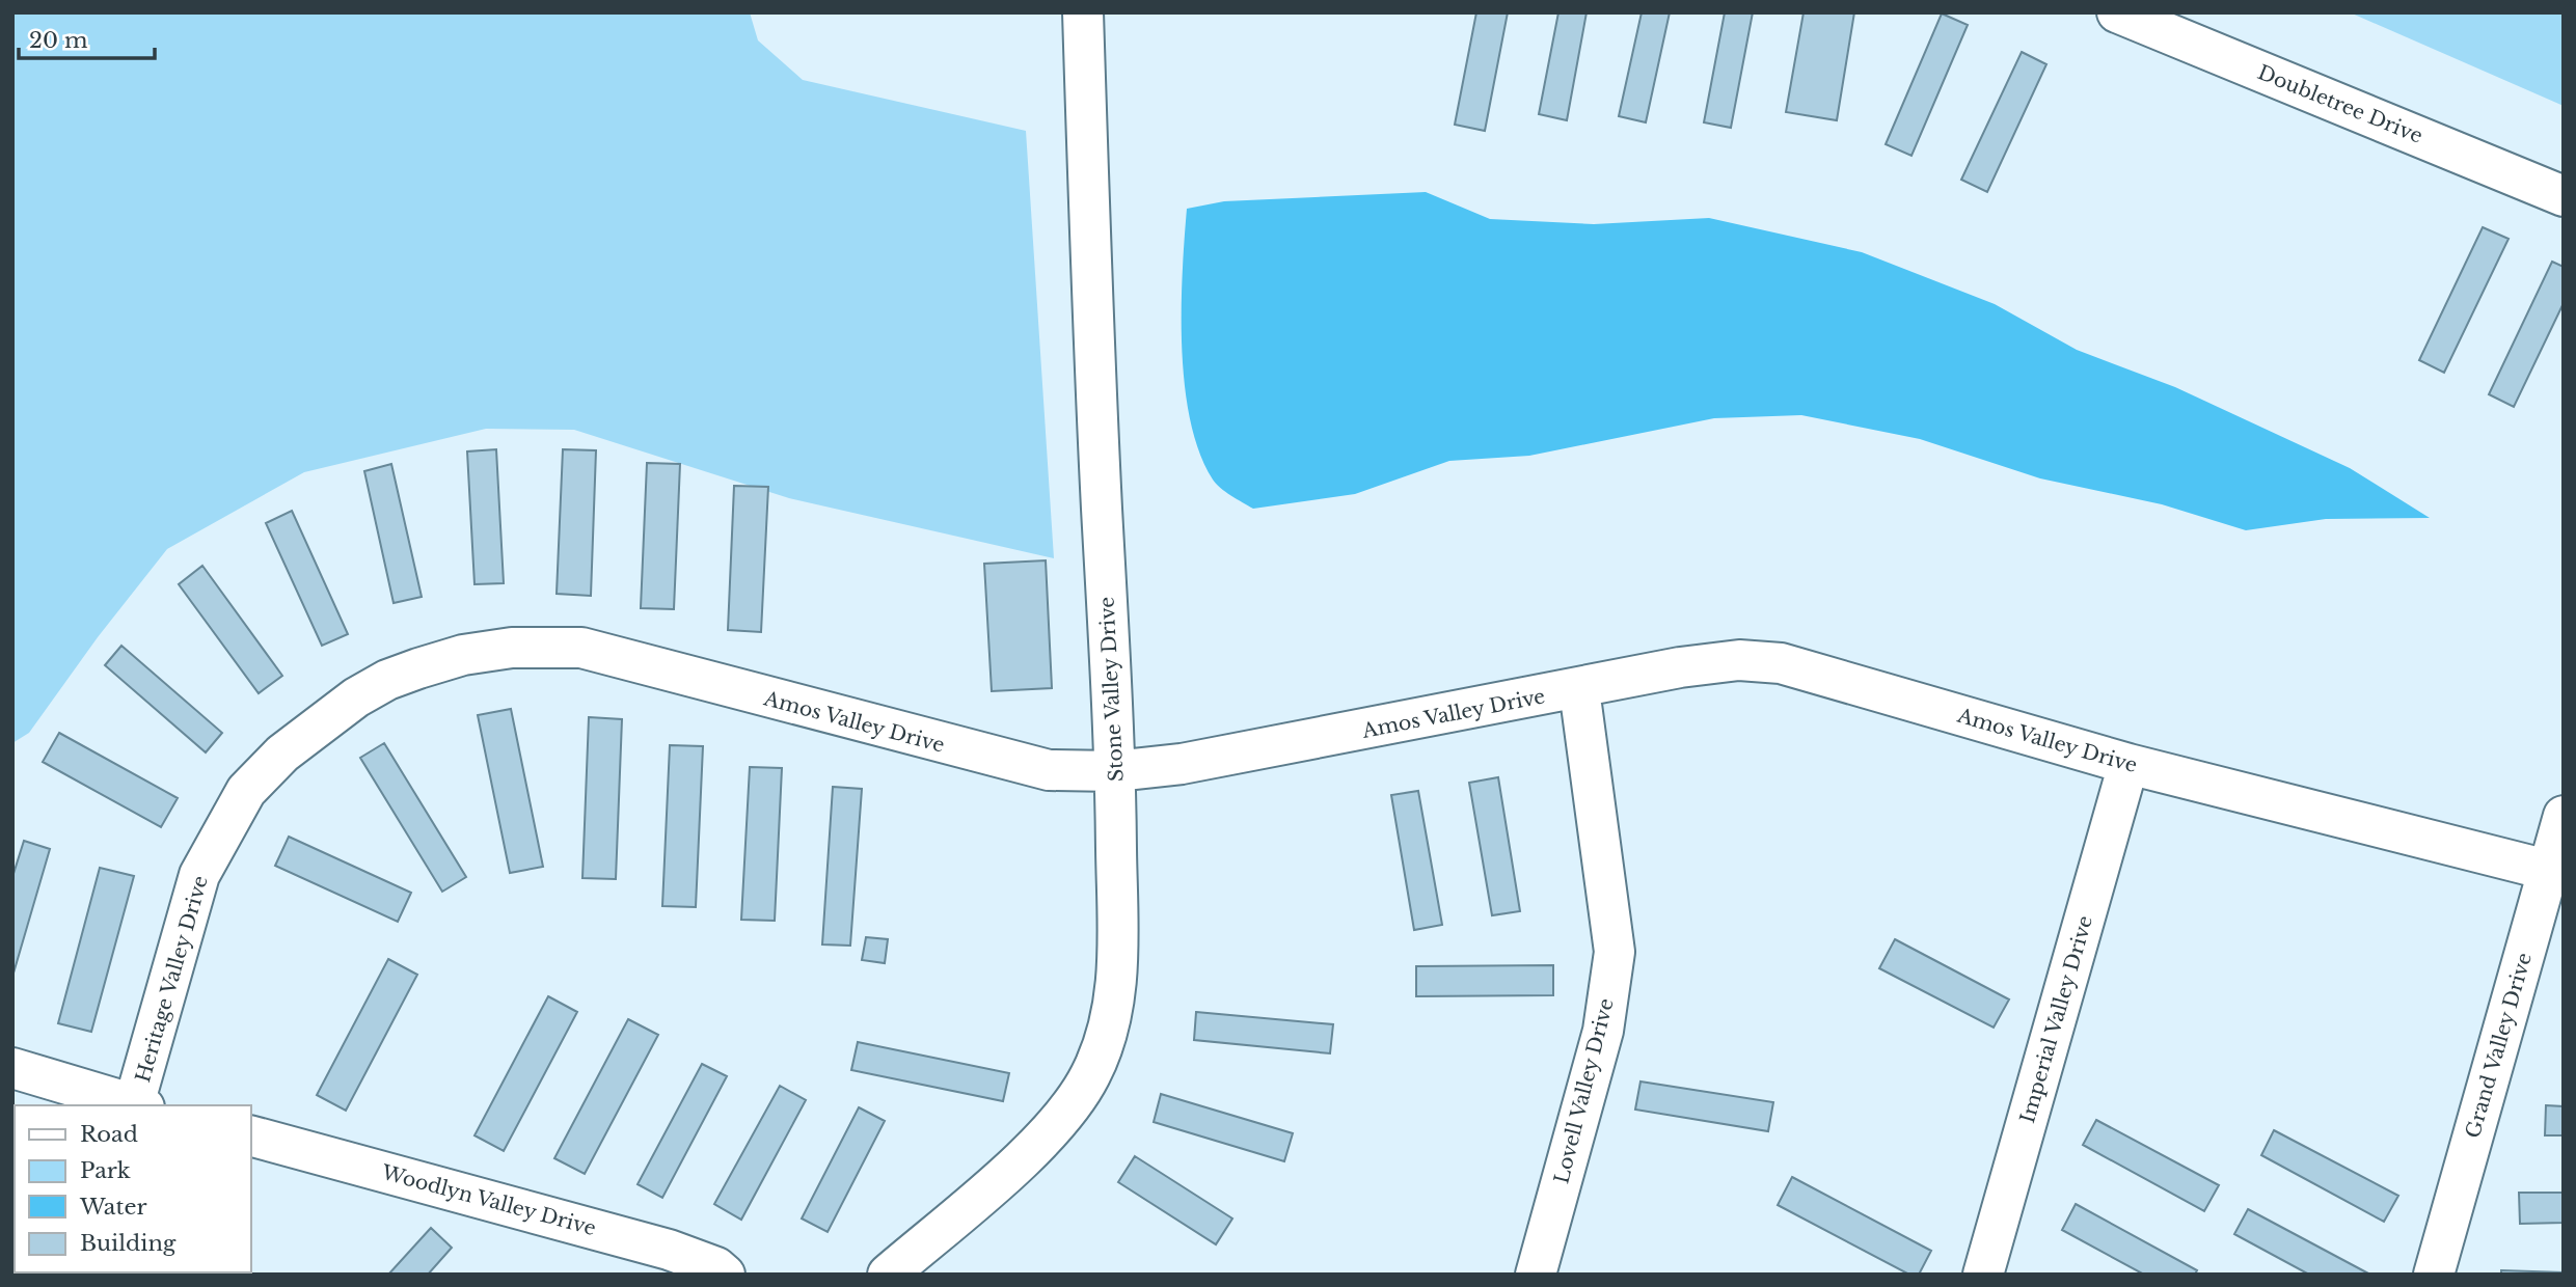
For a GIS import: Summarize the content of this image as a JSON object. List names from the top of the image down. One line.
{"streets":{"street":["Doubletree Drive","Stone Valley Drive","Amos Valley Drive","Heritage Valley Drive","Imperial Valley Drive","Grand Valley Drive","Lovell Valley Drive","Woodlyn Valley Drive"]},"crossings":[["Stone Valley Drive","Amos Valley Drive"],["Amos Valley Drive","Heritage Valley Drive"],["Amos Valley Drive","Imperial Valley Drive"],["Amos Valley Drive","Grand Valley Drive"],["Amos Valley Drive","Lovell Valley Drive"]],"legend":["Road","Park","Water","Building"],"scale_bar":"20 m"}
